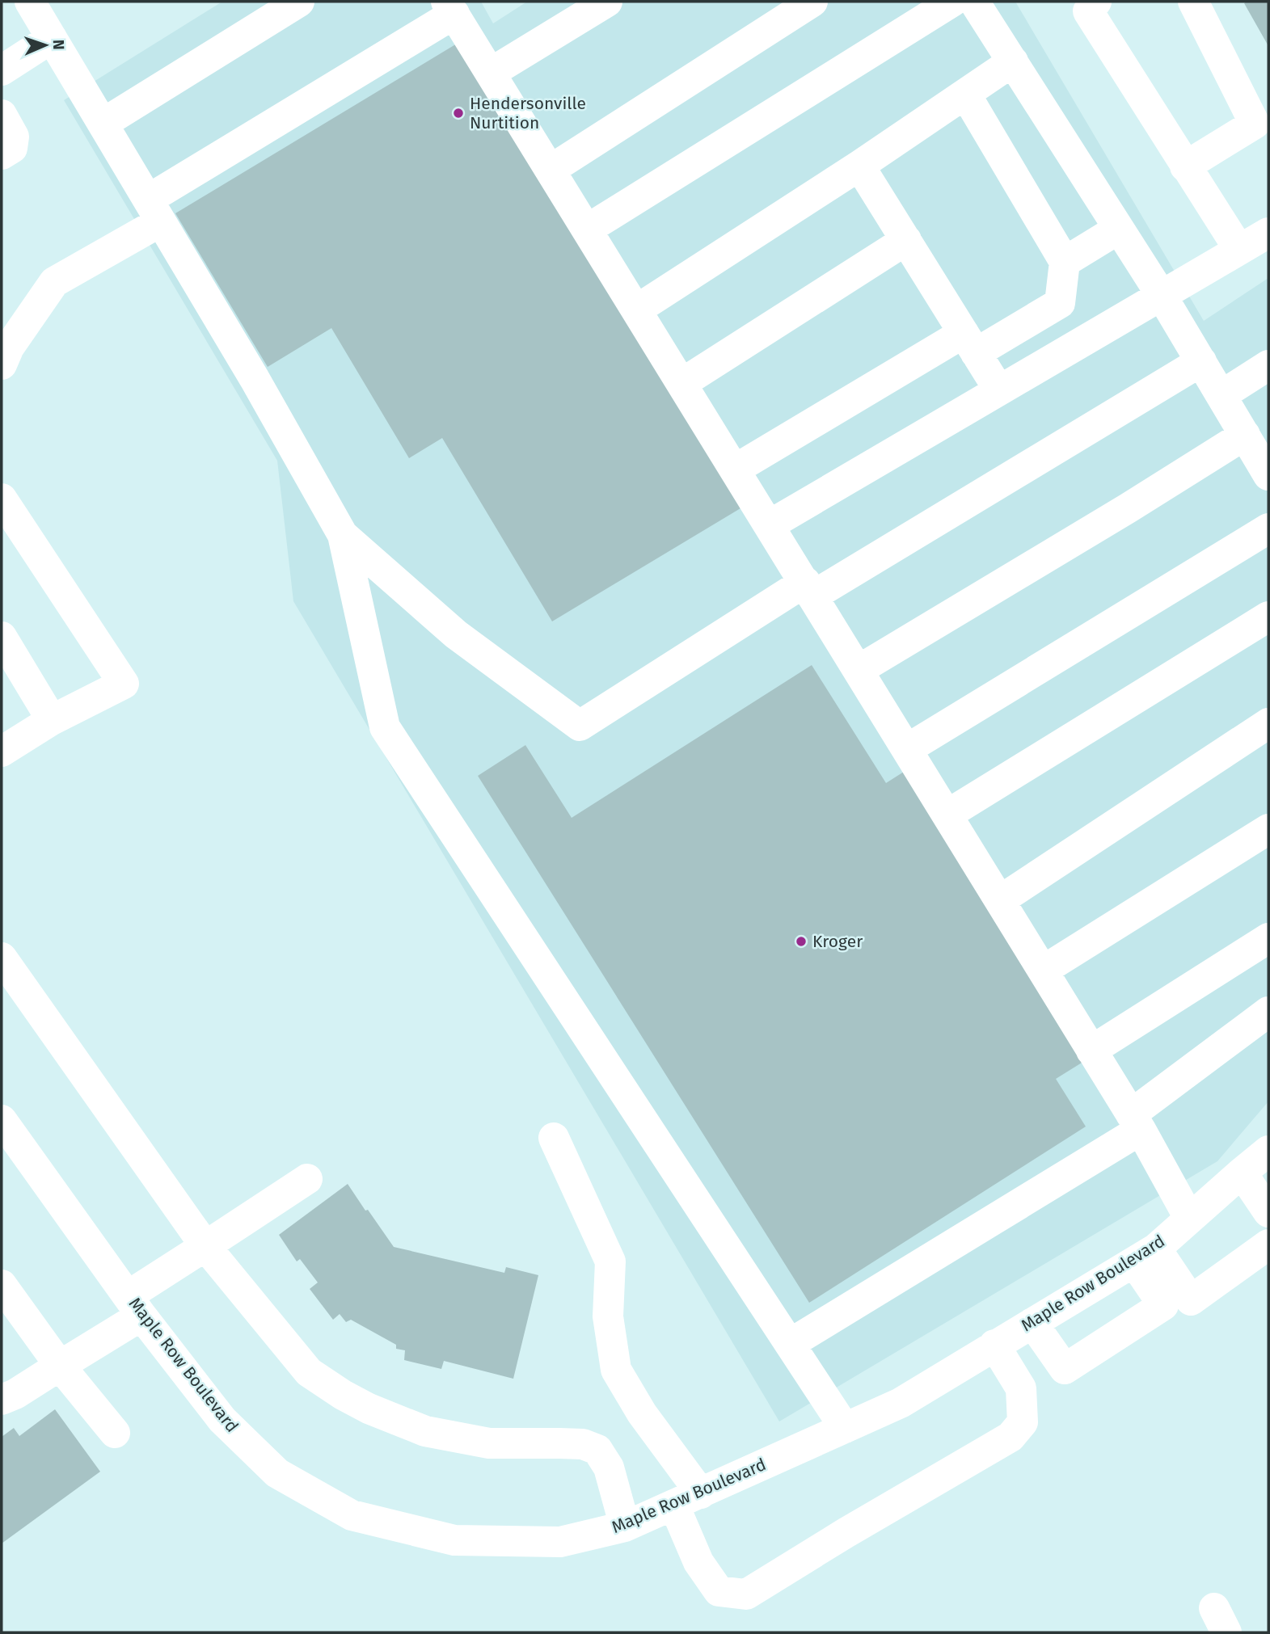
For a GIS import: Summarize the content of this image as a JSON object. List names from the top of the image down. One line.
{"streets":{"street":["Maple Row Boulevard"]},"places":["Hendersonville Nurtition","Kroger"],"north":"right"}
